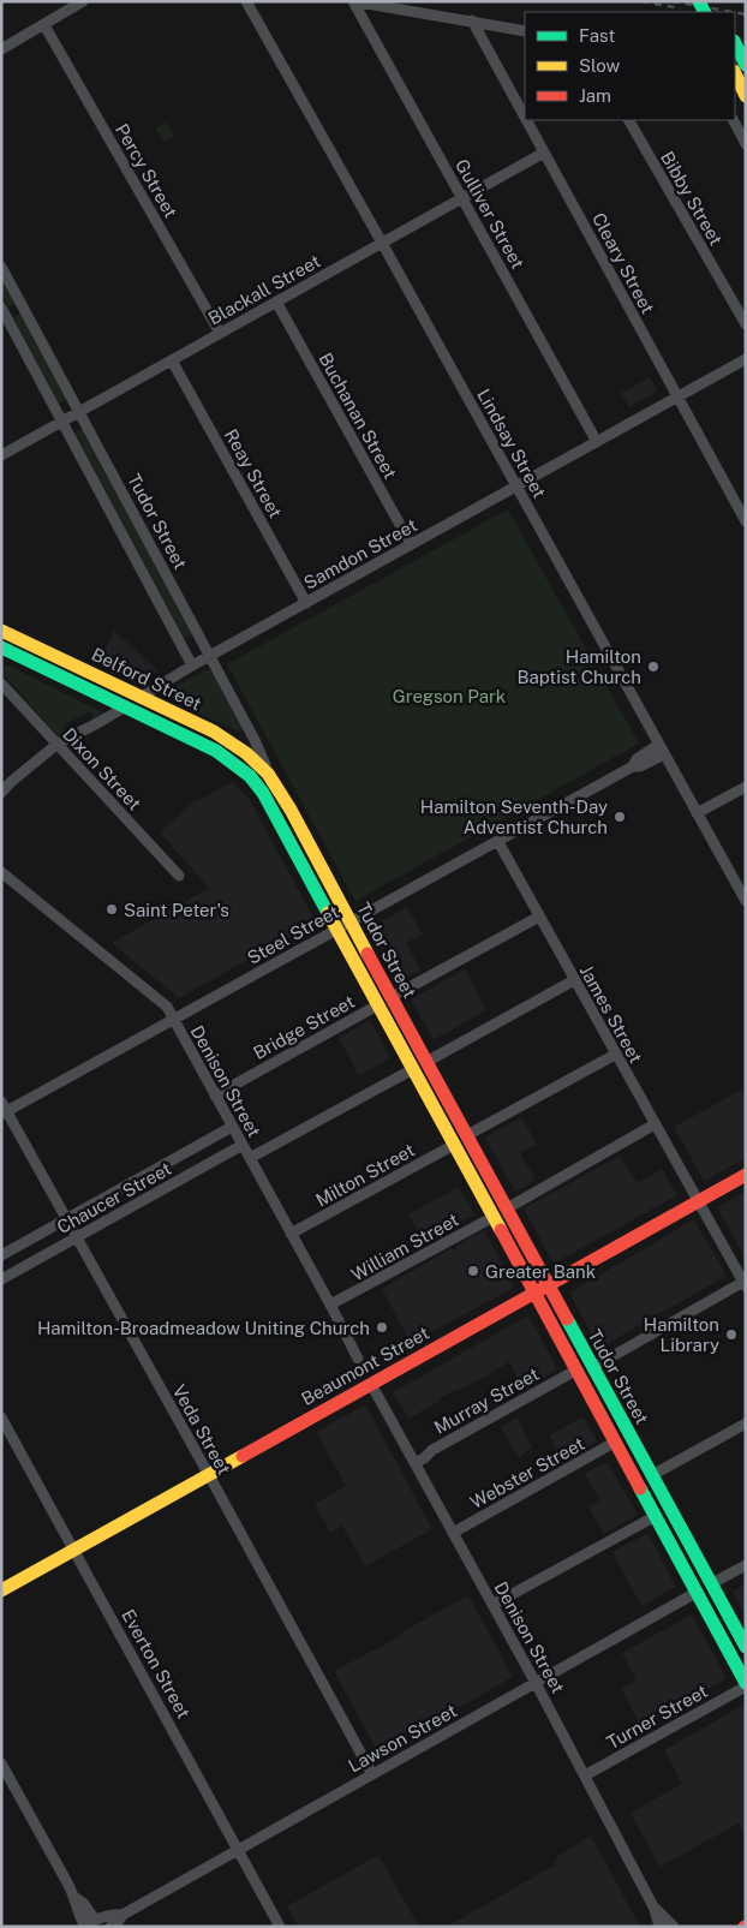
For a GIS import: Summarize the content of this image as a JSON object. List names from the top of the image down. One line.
{"streets":{"main road":["Tudor Street","Belford Street","Beaumont Street"],"street":["Percy Street","Bibby Street","Gulliver Street","Cleary Street","Blackall Street","Buchanan Street","Lindsay Street","Reay Street","Samdon Street","Dixon Street","Steel Street","James Street","Bridge Street","Denison Street","Milton Street","Chaucer Street","William Street","Murray Street","Veda Street","Webster Street","Everton Street","Turner Street","Lawson Street"]},"crossings":[["Percy Street","Blackall Street"],["Gulliver Street","Blackall Street"],["Gulliver Street","Samdon Street"],["Cleary Street","Blackall Street"],["Cleary Street","Samdon Street"],["Blackall Street","Buchanan Street"],["Blackall Street","Lindsay Street"],["Blackall Street","Reay Street"],["Blackall Street","Tudor Street"],["Buchanan Street","Samdon Street"],["Lindsay Street","Samdon Street"],["Lindsay Street","Steel Street"],["Reay Street","Samdon Street"],["Tudor Street","Samdon Street"],["Tudor Street","Belford Street"],["Tudor Street","Steel Street"],["Tudor Street","Bridge Street"],["Tudor Street","Milton Street"],["Tudor Street","William Street"],["Tudor Street","Beaumont Street"],["Tudor Street","Murray Street"],["Tudor Street","Webster Street"],["Tudor Street","Turner Street"],["Tudor Street","Lawson Street"],["Samdon Street","Belford Street"],["Samdon Street","Dixon Street"],["Steel Street","James Street"],["Steel Street","Denison Street"],["Steel Street","Veda Street"],["James Street","Beaumont Street"],["Bridge Street","Denison Street"],["Denison Street","Milton Street"],["Denison Street","Chaucer Street"],["Denison Street","William Street"],["Denison Street","Beaumont Street"],["Denison Street","Murray Street"],["Denison Street","Webster Street"],["Denison Street","Turner Street"],["Denison Street","Lawson Street"],["Chaucer Street","Veda Street"],["Beaumont Street","Veda Street"],["Beaumont Street","Everton Street"],["Veda Street","Lawson Street"],["Everton Street","Lawson Street"]],"parks":["Gregson Park"],"places":["Hamilton Baptist Church","Hamilton Seventh-Day Adventist Church","Saint Peter's","Greater Bank","Hamilton-Broadmeadow Uniting Church","Hamilton Library"],"legend":["Fast","Slow","Jam"]}
